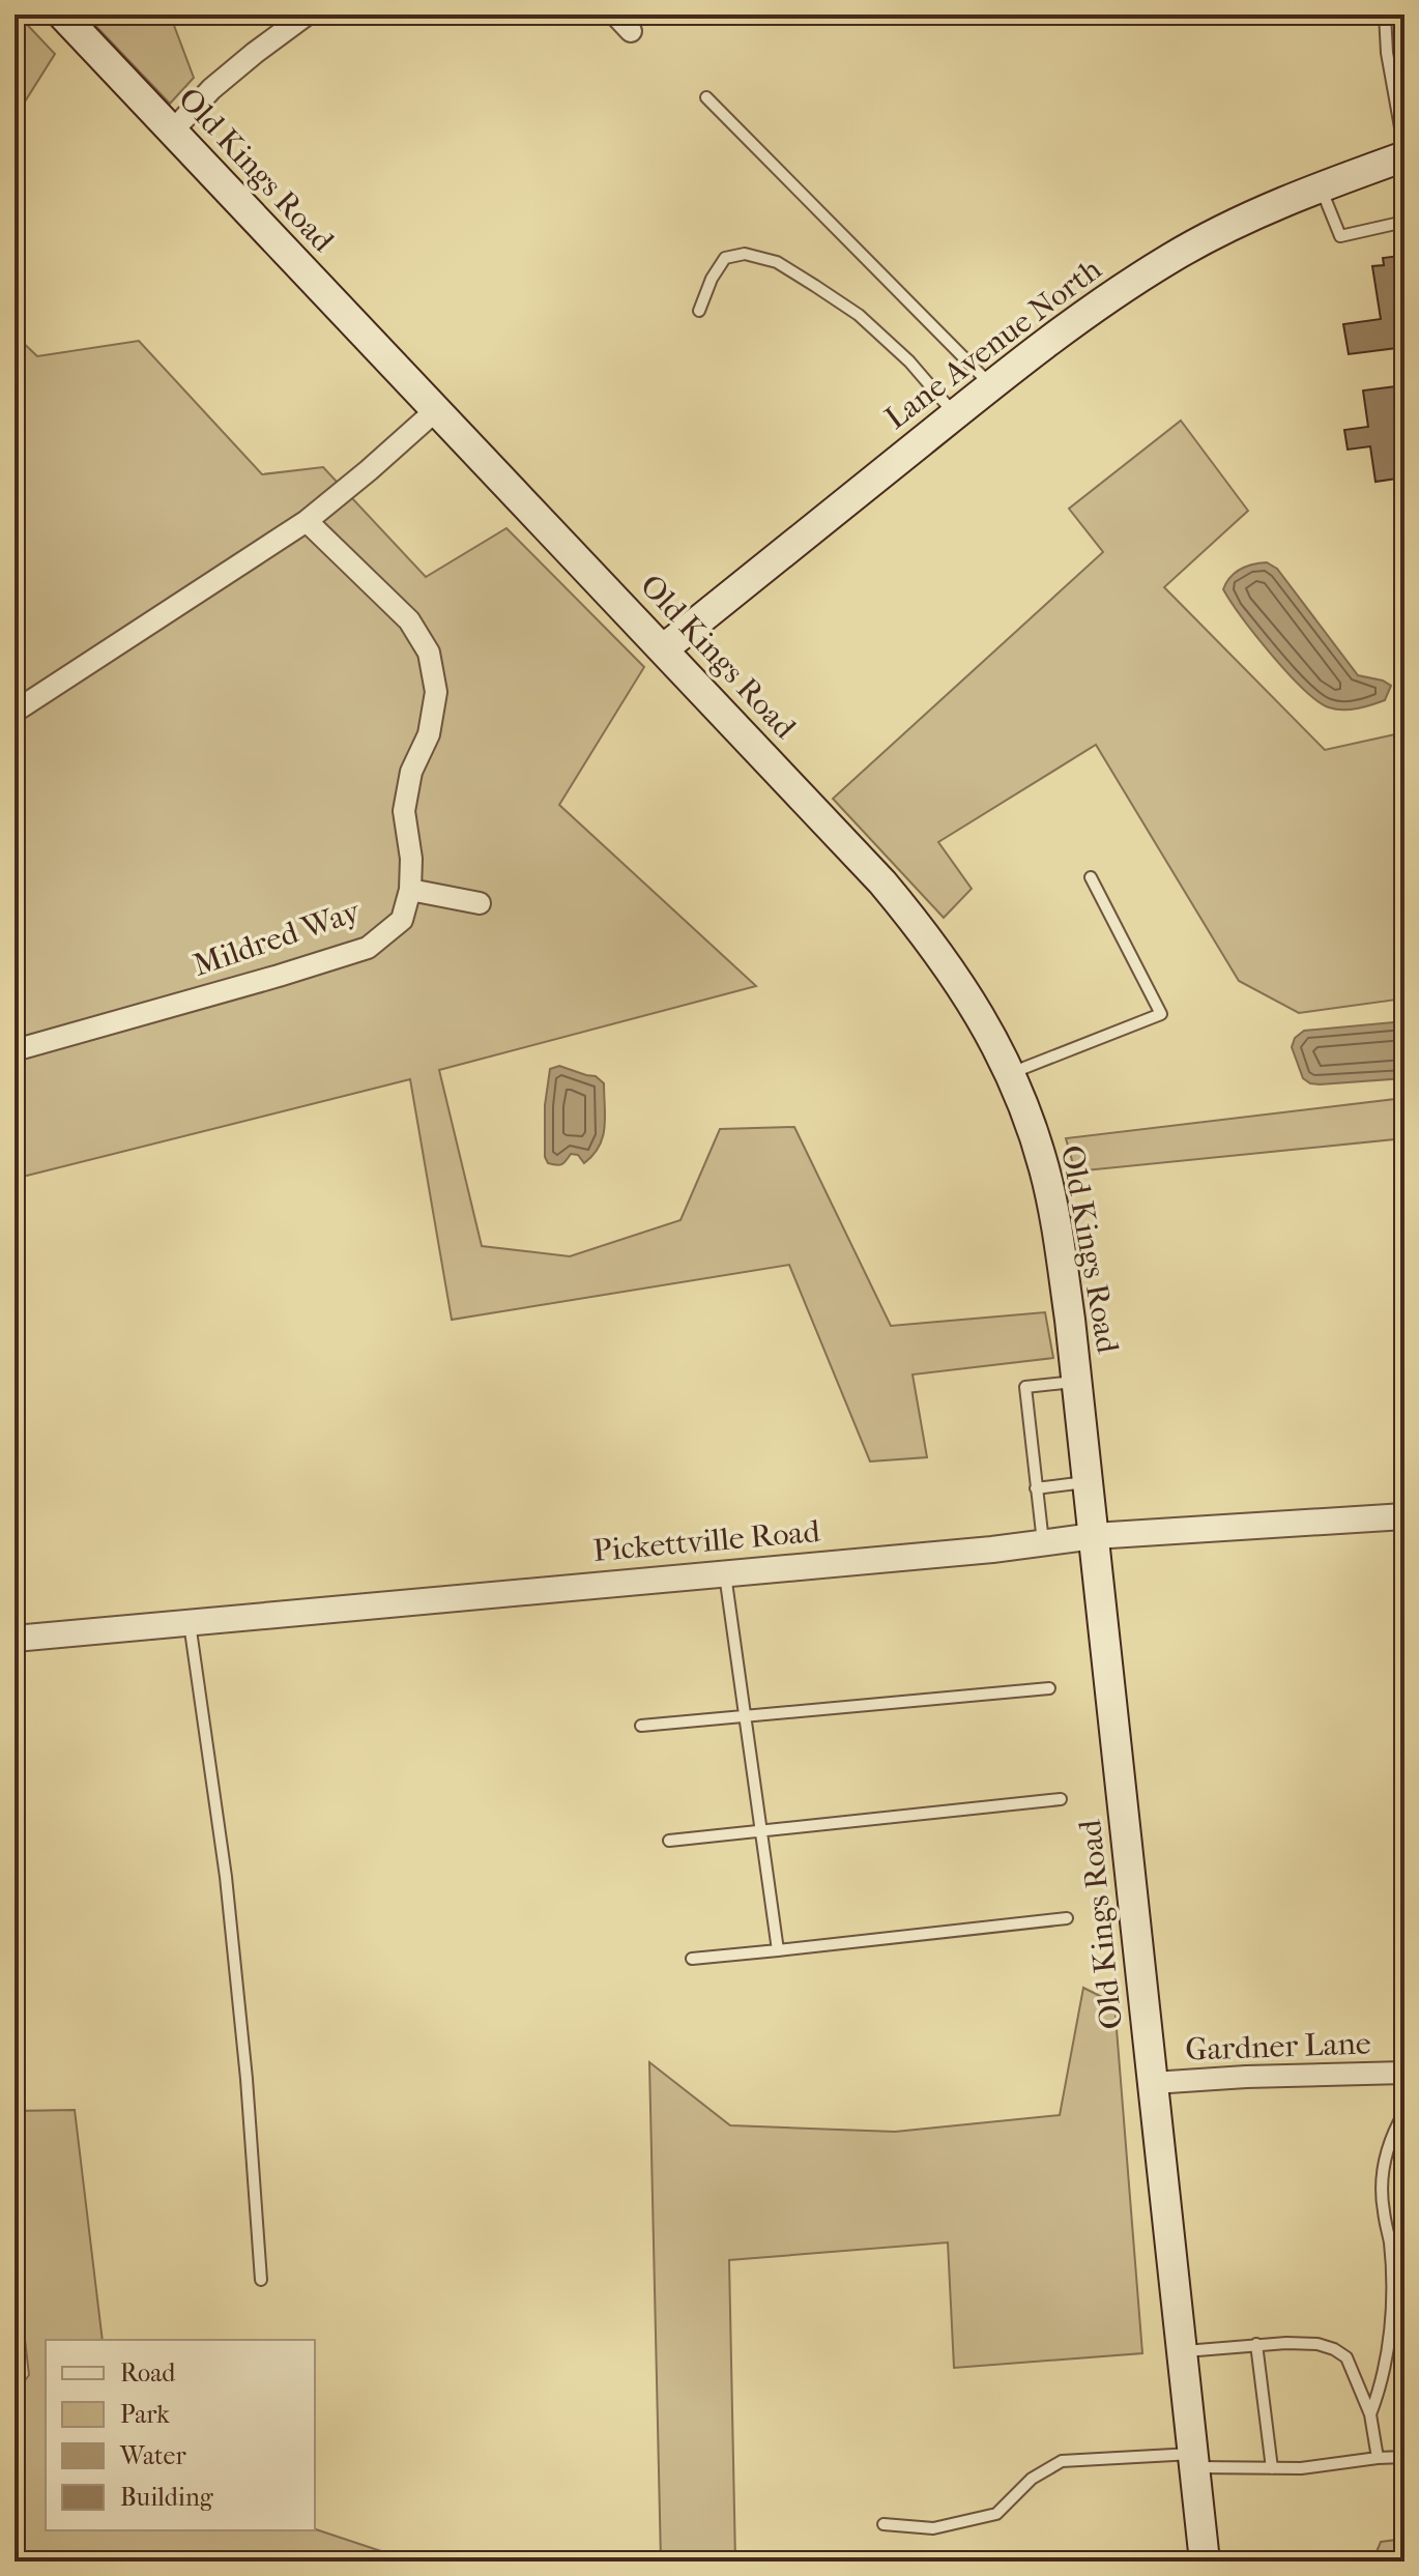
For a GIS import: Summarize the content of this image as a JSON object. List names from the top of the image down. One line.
{"streets":{"main road":["Old Kings Road","Lane Avenue North"],"street":["Mildred Way","Pickettville Road","Gardner Lane"]},"crossings":[["Old Kings Road","Lane Avenue North"],["Old Kings Road","Pickettville Road"],["Old Kings Road","Gardner Lane"]],"legend":["Road","Park","Water","Building"]}
